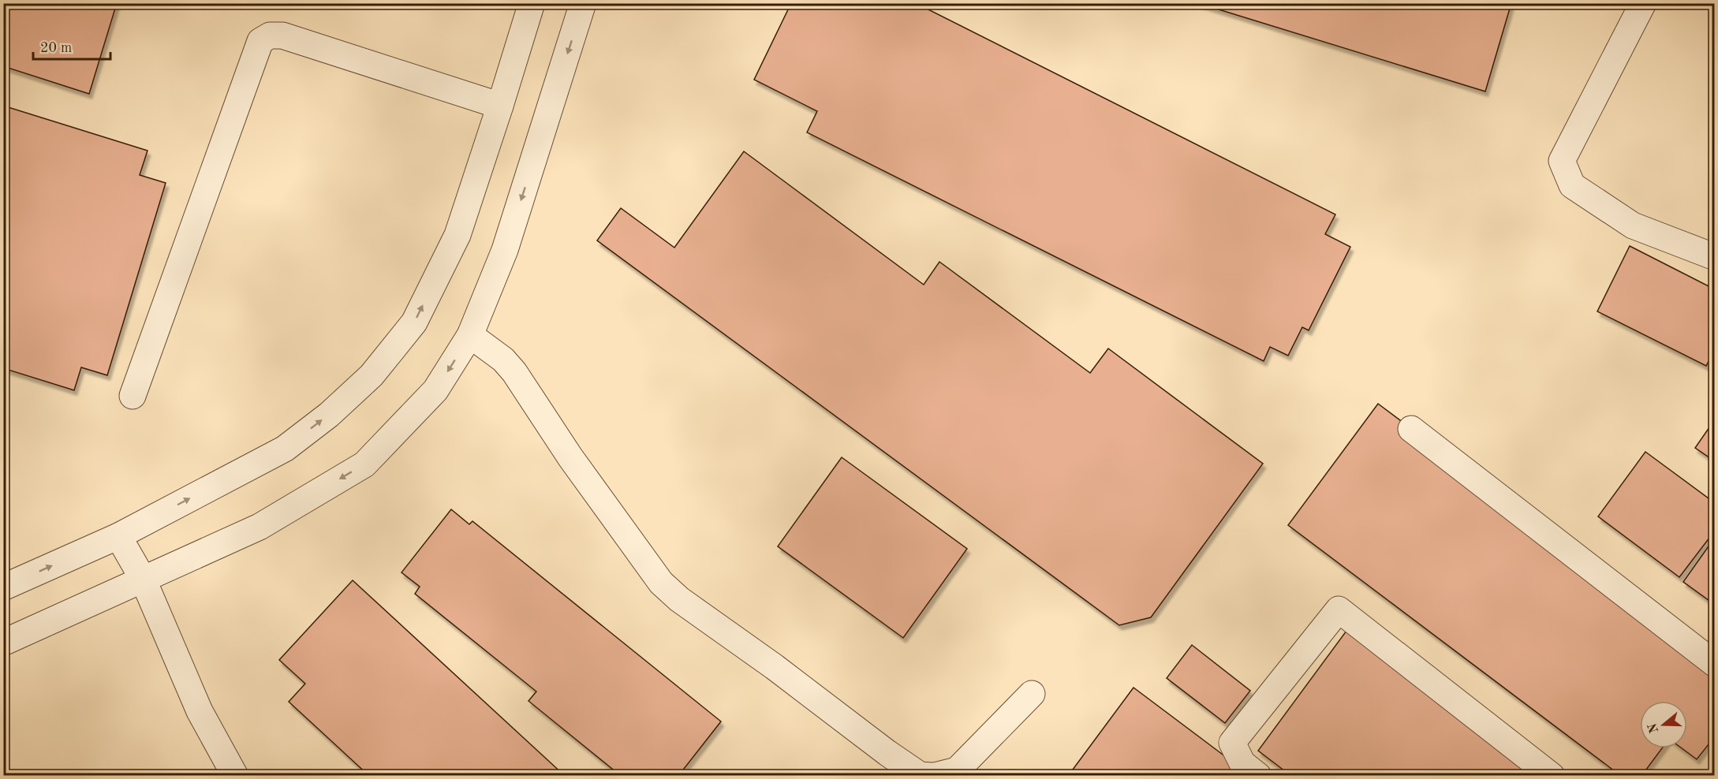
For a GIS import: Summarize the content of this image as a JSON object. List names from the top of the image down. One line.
{"scale_bar":"20 m","north":"left"}
